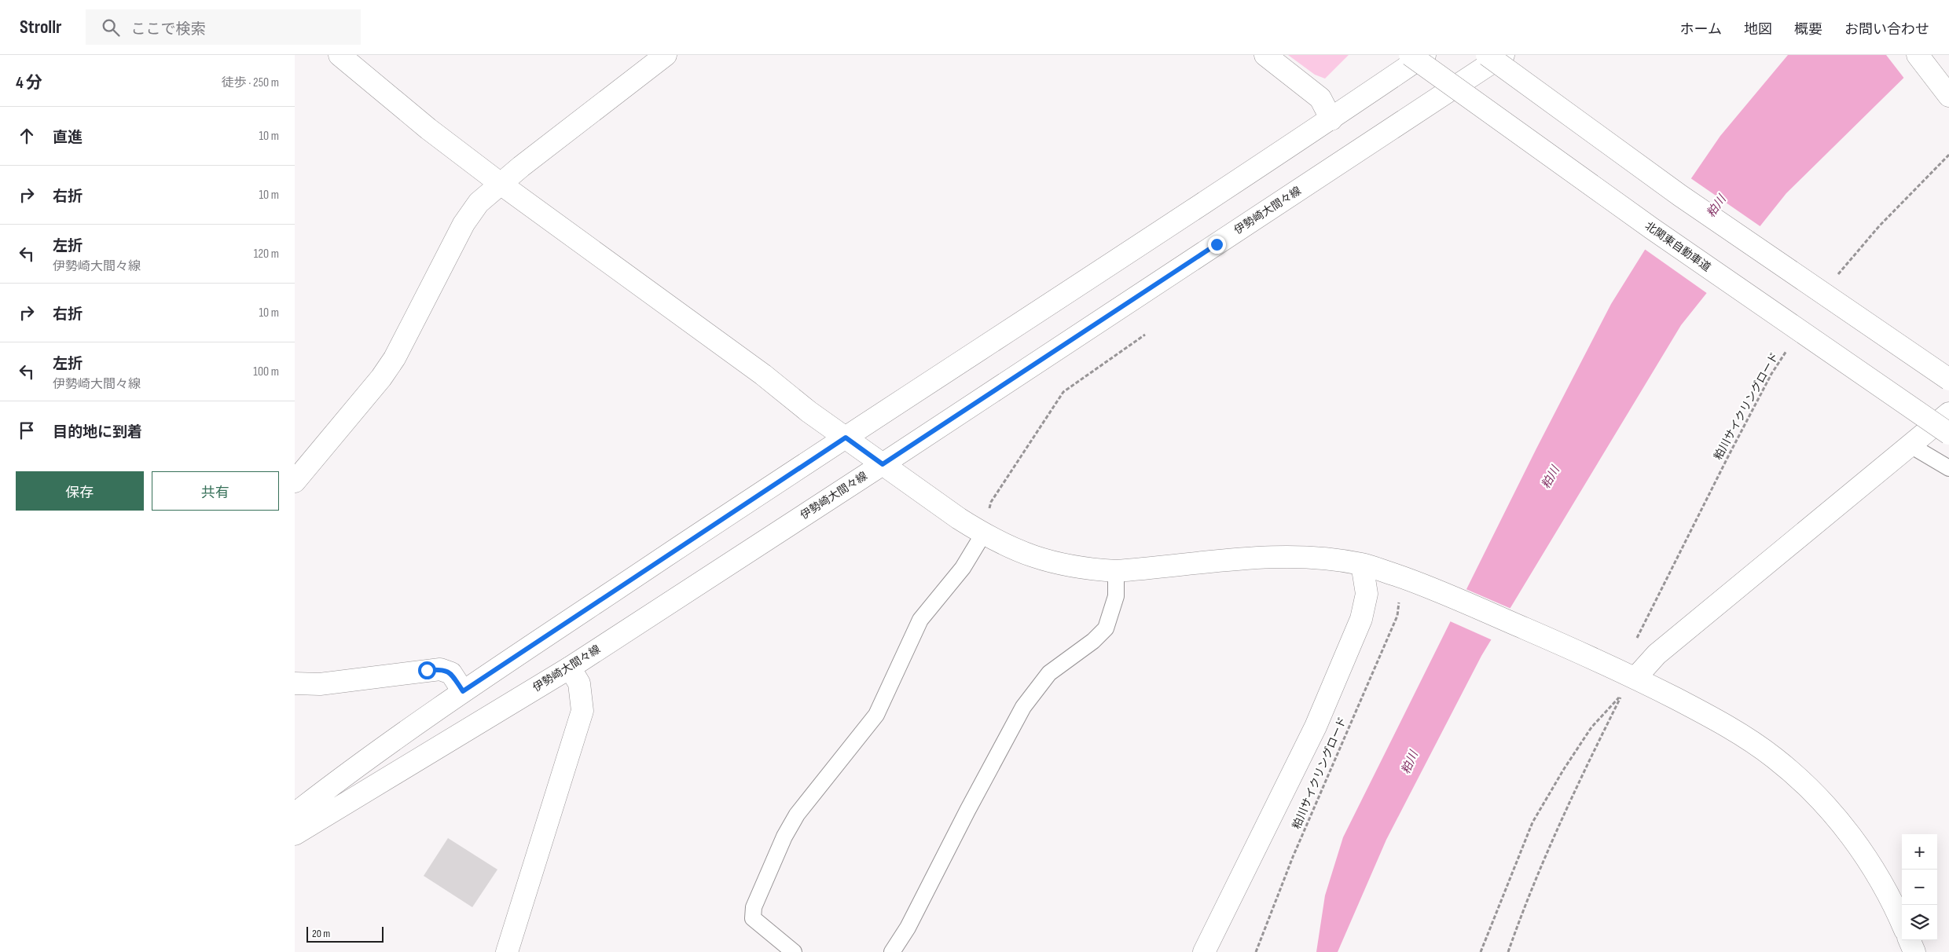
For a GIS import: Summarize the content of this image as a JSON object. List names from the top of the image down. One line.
{"streets":{"main road":["伊勢崎大間々線","北関東自動車道"],"path":["粕川サイクリングロード"]},"water":["粕川"],"scale_bar":"20 m","page":{"header":"Strollr","search":"ここで検索","nav":["ホーム","地図","概要","お問い合わせ"],"heading":["4 分","徒歩 · 250 m"],"list":[["直進","10 m"],["右折","10 m"],["左折","伊勢崎大間々線","120 m"],["右折","10 m"],["左折","伊勢崎大間々線","100 m"],"目的地に到着"],"buttons":["保存","共有"],"map_buttons":["+","−"],"scale":"20 m"}}
